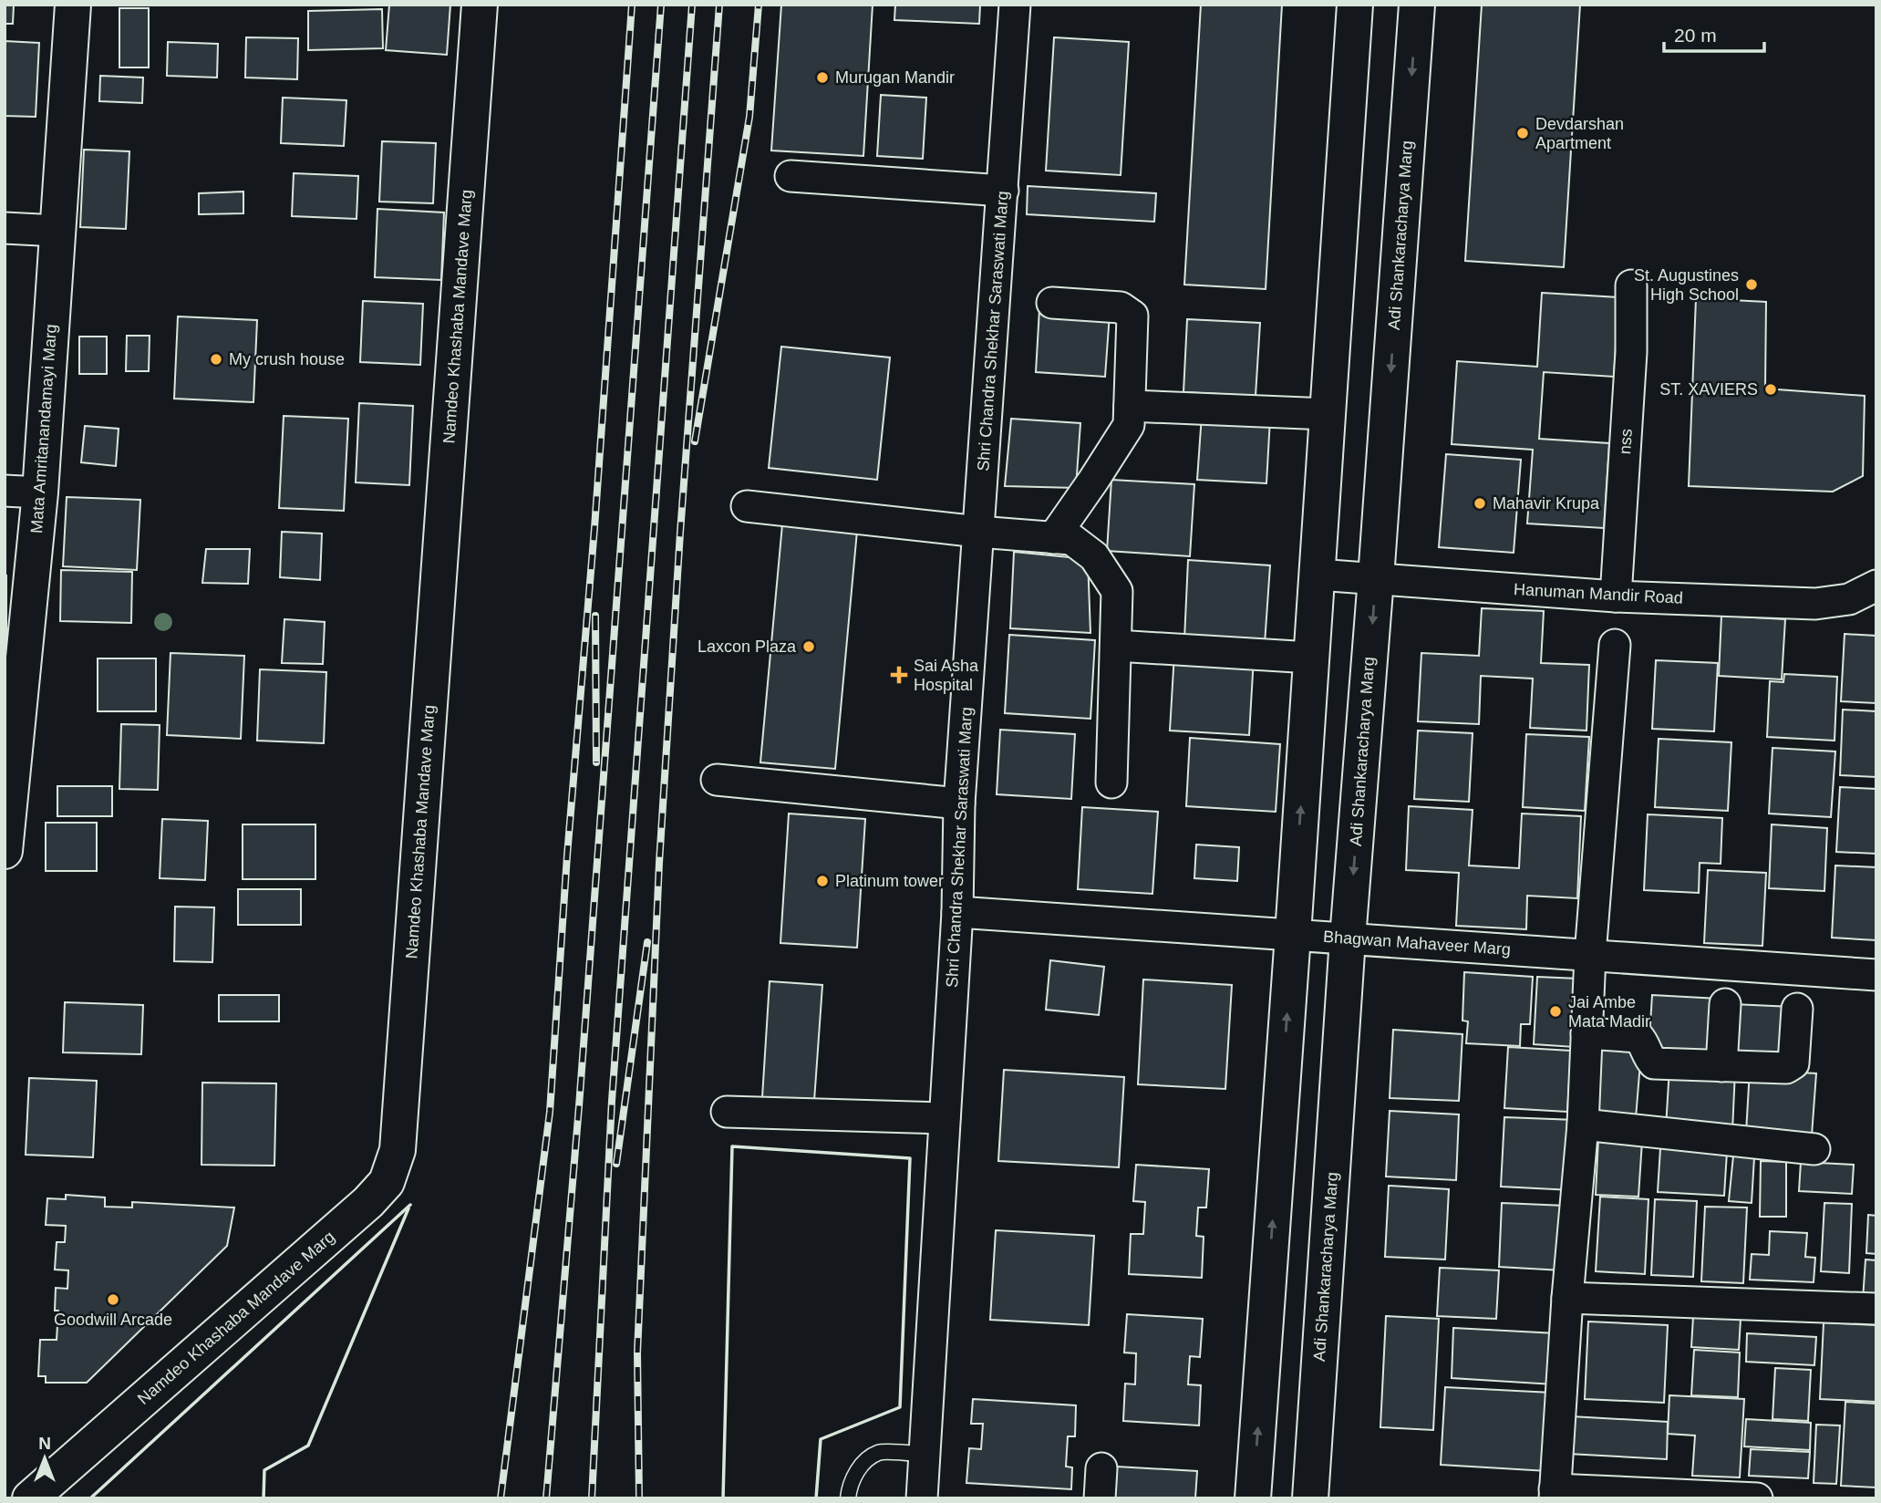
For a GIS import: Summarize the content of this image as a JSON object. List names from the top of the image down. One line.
{"streets":{"main road":["Adi Shankaracharya Marg","Namdeo Khashaba Mandave Marg","Mata Amritanandamayi Marg"],"street":["Shri Chandra Shekhar Saraswati Marg","nss","Hanuman Mandir Road","Bhagwan Mahaveer Marg"]},"crossings":[["Adi Shankaracharya Marg","Hanuman Mandir Road"],["Adi Shankaracharya Marg","Bhagwan Mahaveer Marg"],["Shri Chandra Shekhar Saraswati Marg","Bhagwan Mahaveer Marg"],["nss","Hanuman Mandir Road"]],"places":{"other":["Murugan Mandir","Devdarshan Apartment","St. Augustines High School","My crush house","ST. XAVIERS","Mahavir Krupa","Laxcon Plaza","Platinum tower","Jai Ambe Mata Madir","Goodwill Arcade"],"health":["Sai Asha Hospital"]},"scale_bar":"20 m","north":"top"}
